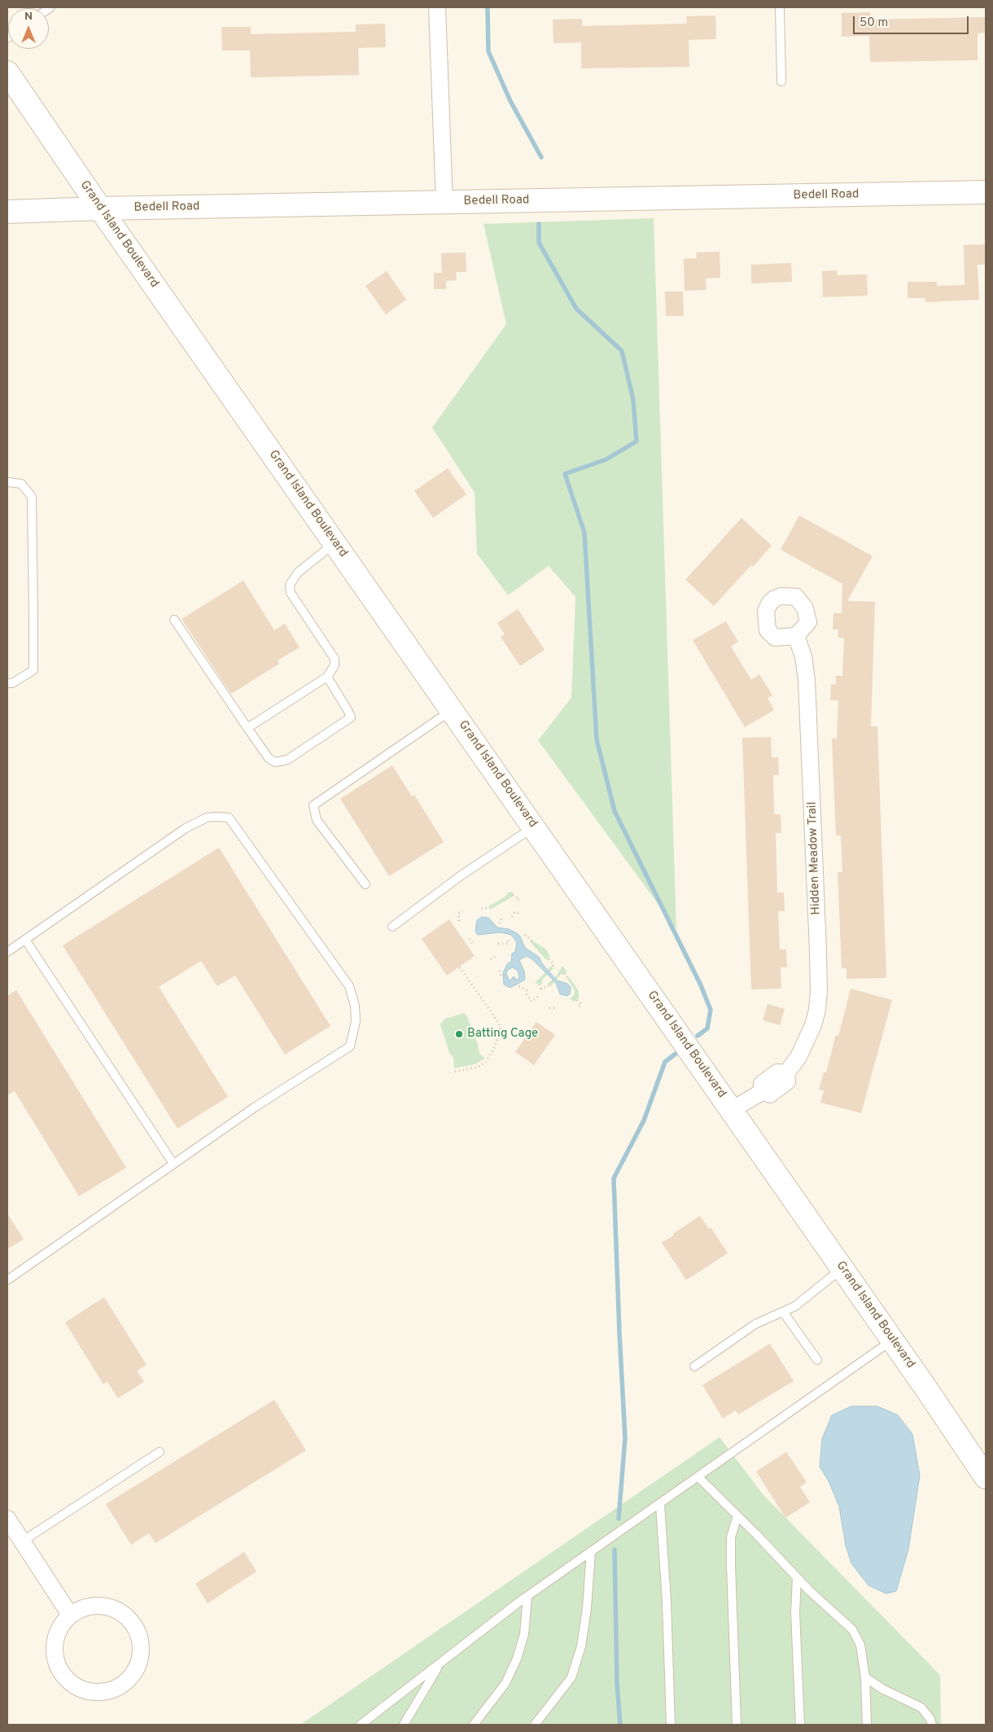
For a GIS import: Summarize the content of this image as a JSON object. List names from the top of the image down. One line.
{"streets":{"main road":["Bedell Road","Grand Island Boulevard"],"street":["Hidden Meadow Trail"]},"crossings":[["Bedell Road","Grand Island Boulevard"],["Grand Island Boulevard","Hidden Meadow Trail"]],"places":["Batting Cage"],"scale_bar":"50 m","north":"top"}
